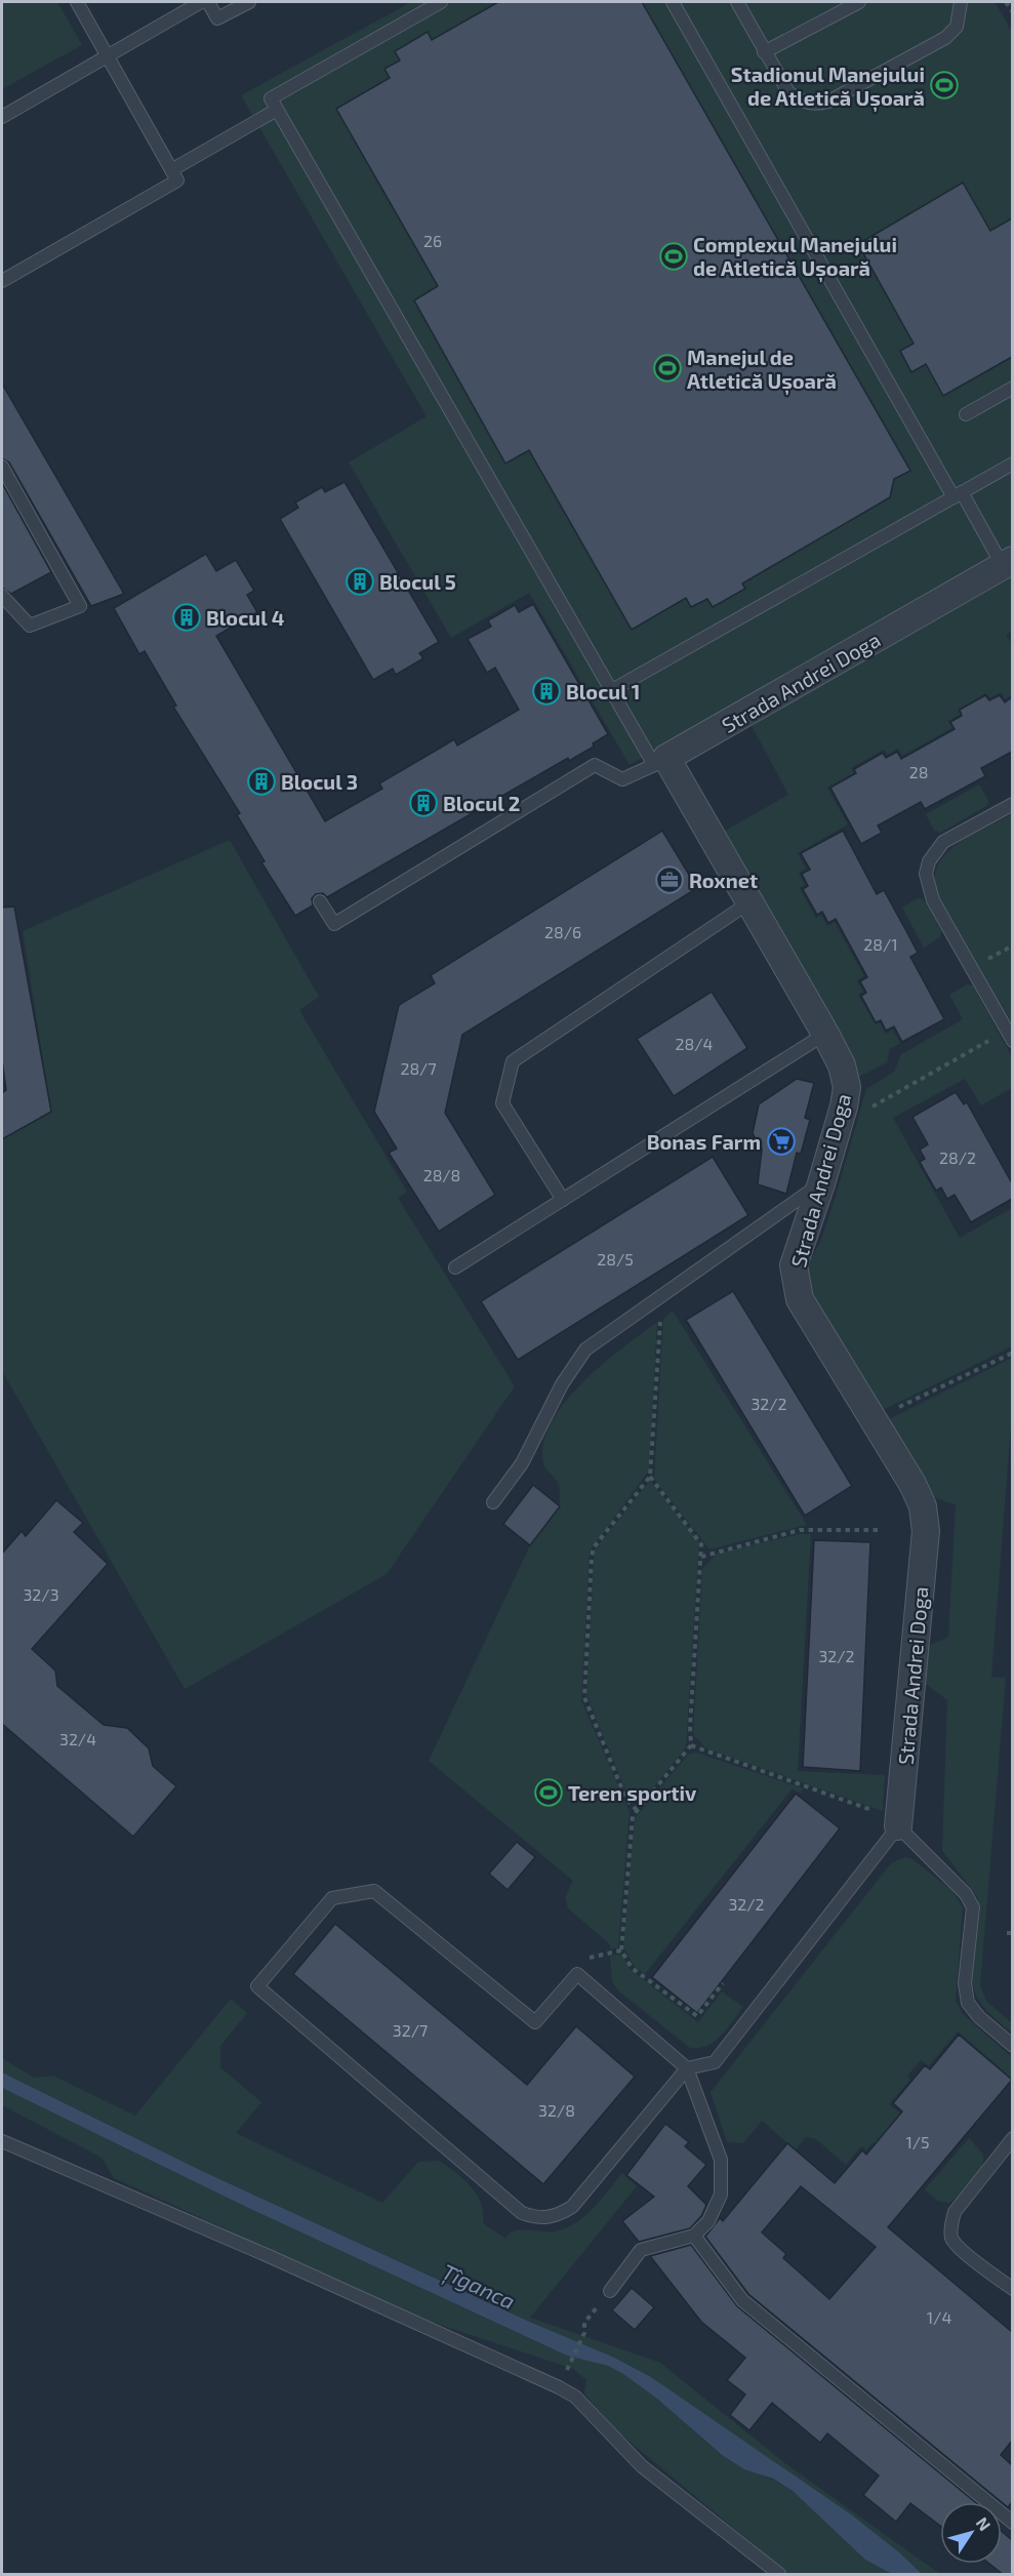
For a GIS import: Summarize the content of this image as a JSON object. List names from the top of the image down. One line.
{"streets":{"street":["Strada Andrei Doga"]},"water":["Țîganca"],"places":{"sports":["Stadionul Manejului de Atletică Ușoară","Complexul Manejului de Atletică Ușoară","Manejul de Atletică Ușoară","Teren sportiv"],"building":["Blocul 5","Blocul 4","Blocul 1","Blocul 3","Blocul 2"],"office":["Roxnet"],"supermarket":["Bonas Farm"]},"house_numbers":["26","28","28/6","28/1","28/4","28/7","28/2","28/8","28/5","32/2","32/3","32/2","32/4","32/2","32/7","32/8","1/5","1/4"],"north":"top right"}
